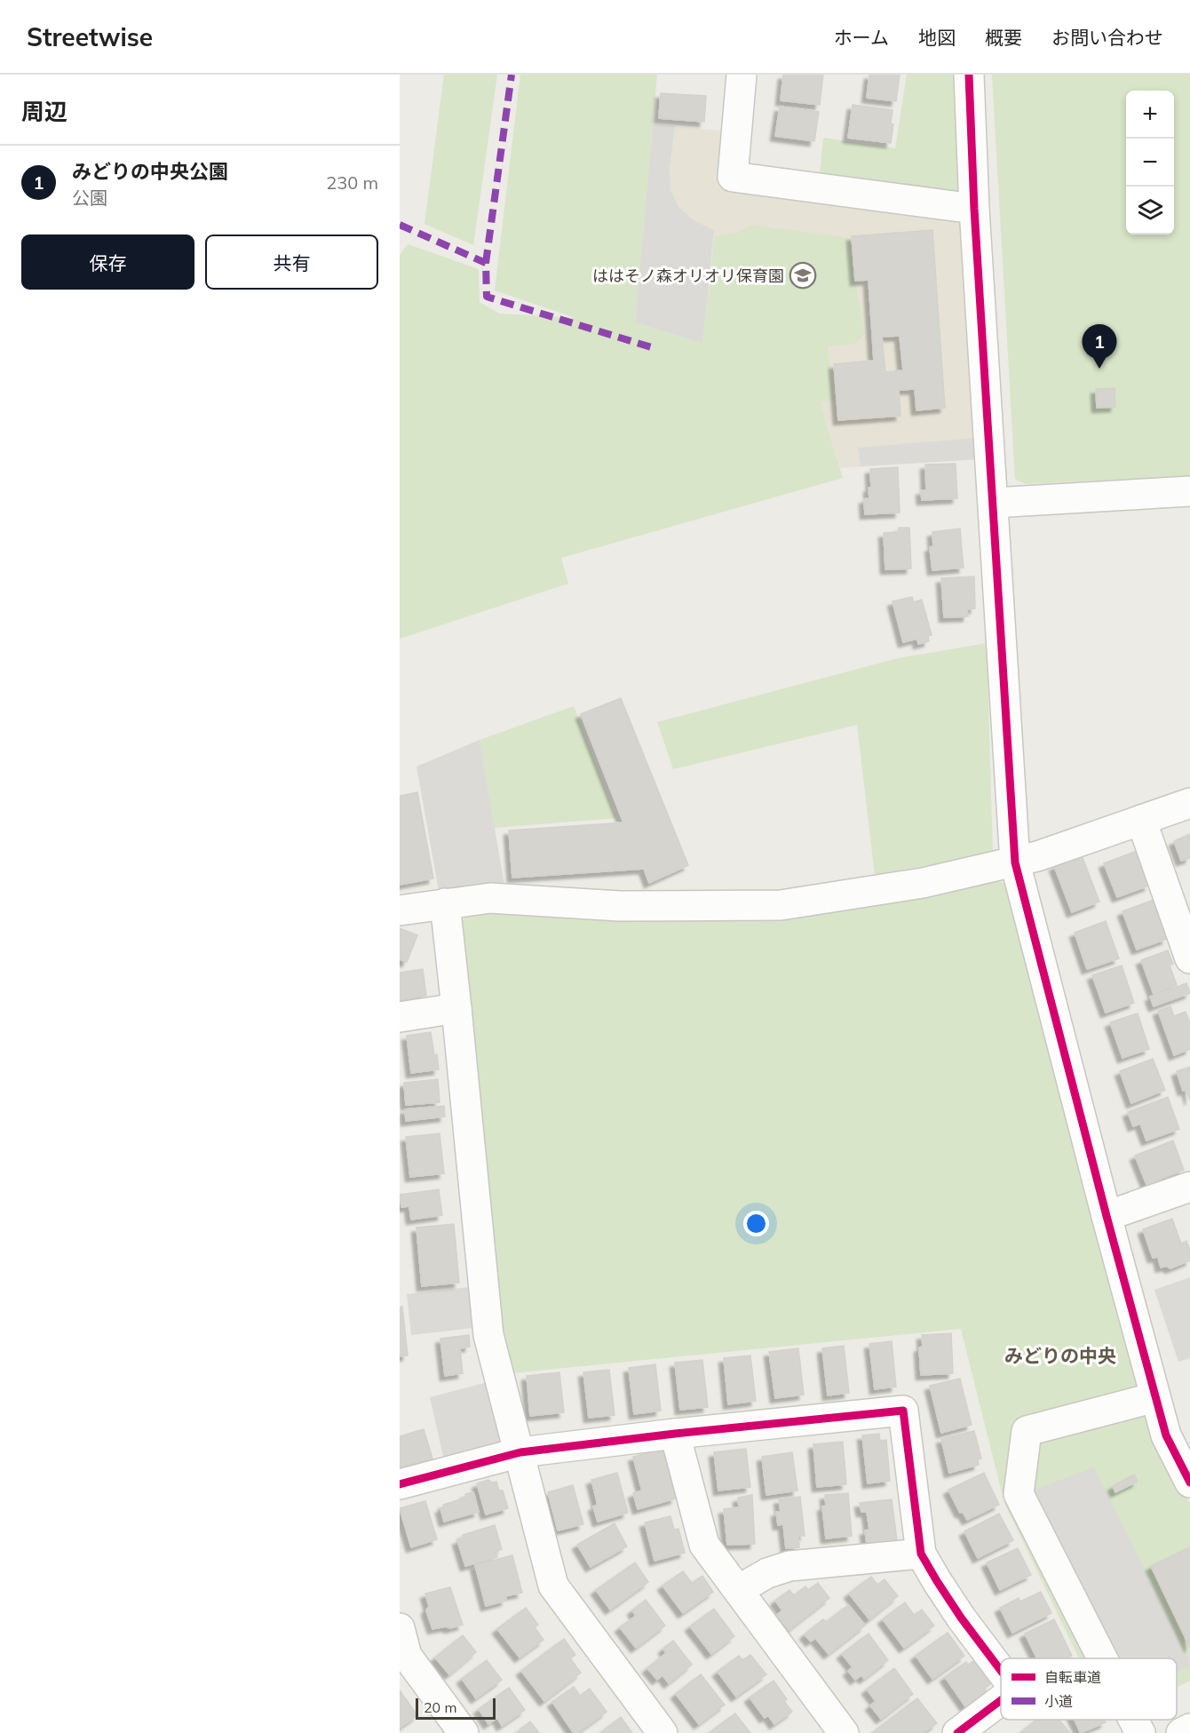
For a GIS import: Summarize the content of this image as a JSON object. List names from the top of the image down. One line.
{"districts":["みどりの中央"],"places":{"school or university":["ははそノ森オリオリ保育園"]},"legend":["自転車道","小道"],"scale_bar":"20 m","page":{"header":"Streetwise","nav":["ホーム","地図","概要","お問い合わせ"],"heading":"周辺","map_buttons":["+","−"],"list":[{"mark":"1","name":"みどりの中央公園","note":"公園","value":"230 m"}],"buttons":["保存","共有"],"pins":"1","scale":"20 m"}}
